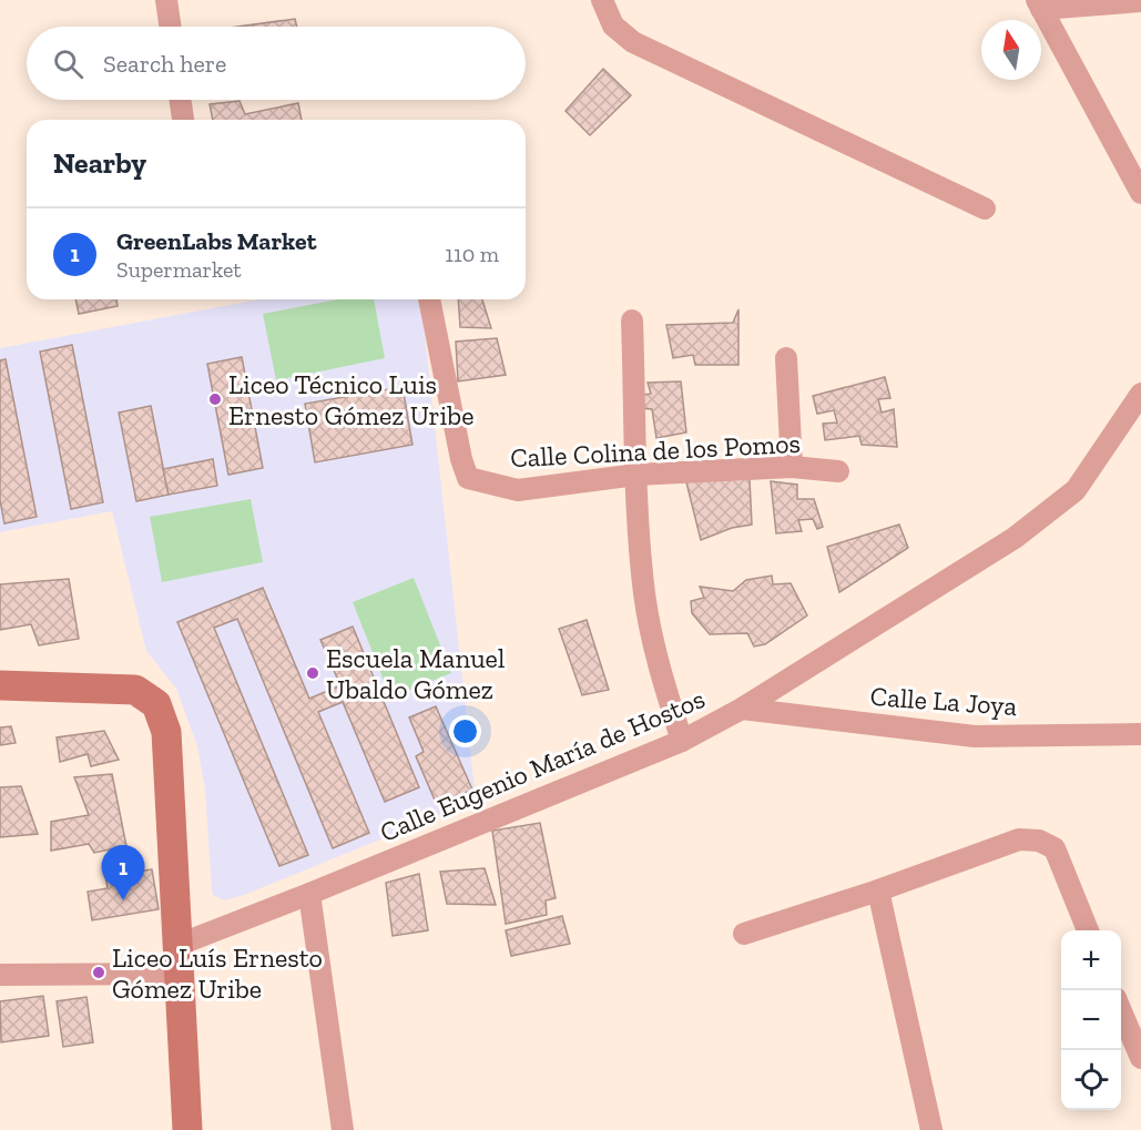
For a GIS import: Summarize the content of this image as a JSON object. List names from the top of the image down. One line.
{"streets":{"street":["Calle Colina de los Pomos","Calle La Joya","Calle Eugenio María de Hostos"]},"crossings":[["Calle La Joya","Calle Eugenio María de Hostos"]],"places":["Liceo Técnico Luis Ernesto Gómez Uribe","Escuela Manuel Ubaldo Gómez","Liceo Luís Ernesto Gómez Uribe"],"north":"top","page":{"search":"Search here","heading":"Nearby","list":[{"mark":"1","name":"GreenLabs Market","note":"Supermarket","value":"110 m"}],"pins":"1","map_buttons":["+","−"]}}
